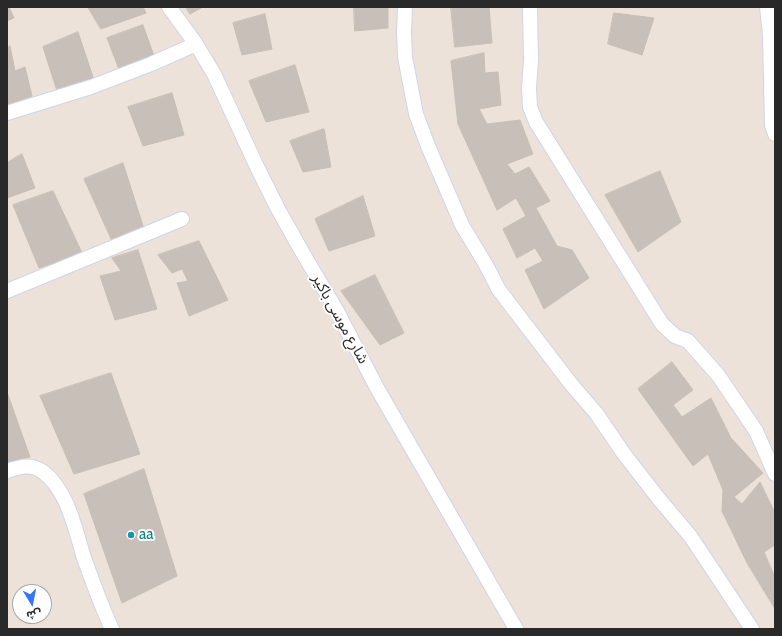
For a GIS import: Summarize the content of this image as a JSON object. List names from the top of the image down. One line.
{"streets":{"street":["شارع موسى باكير"]},"places":["aa"],"north":"bottom"}
